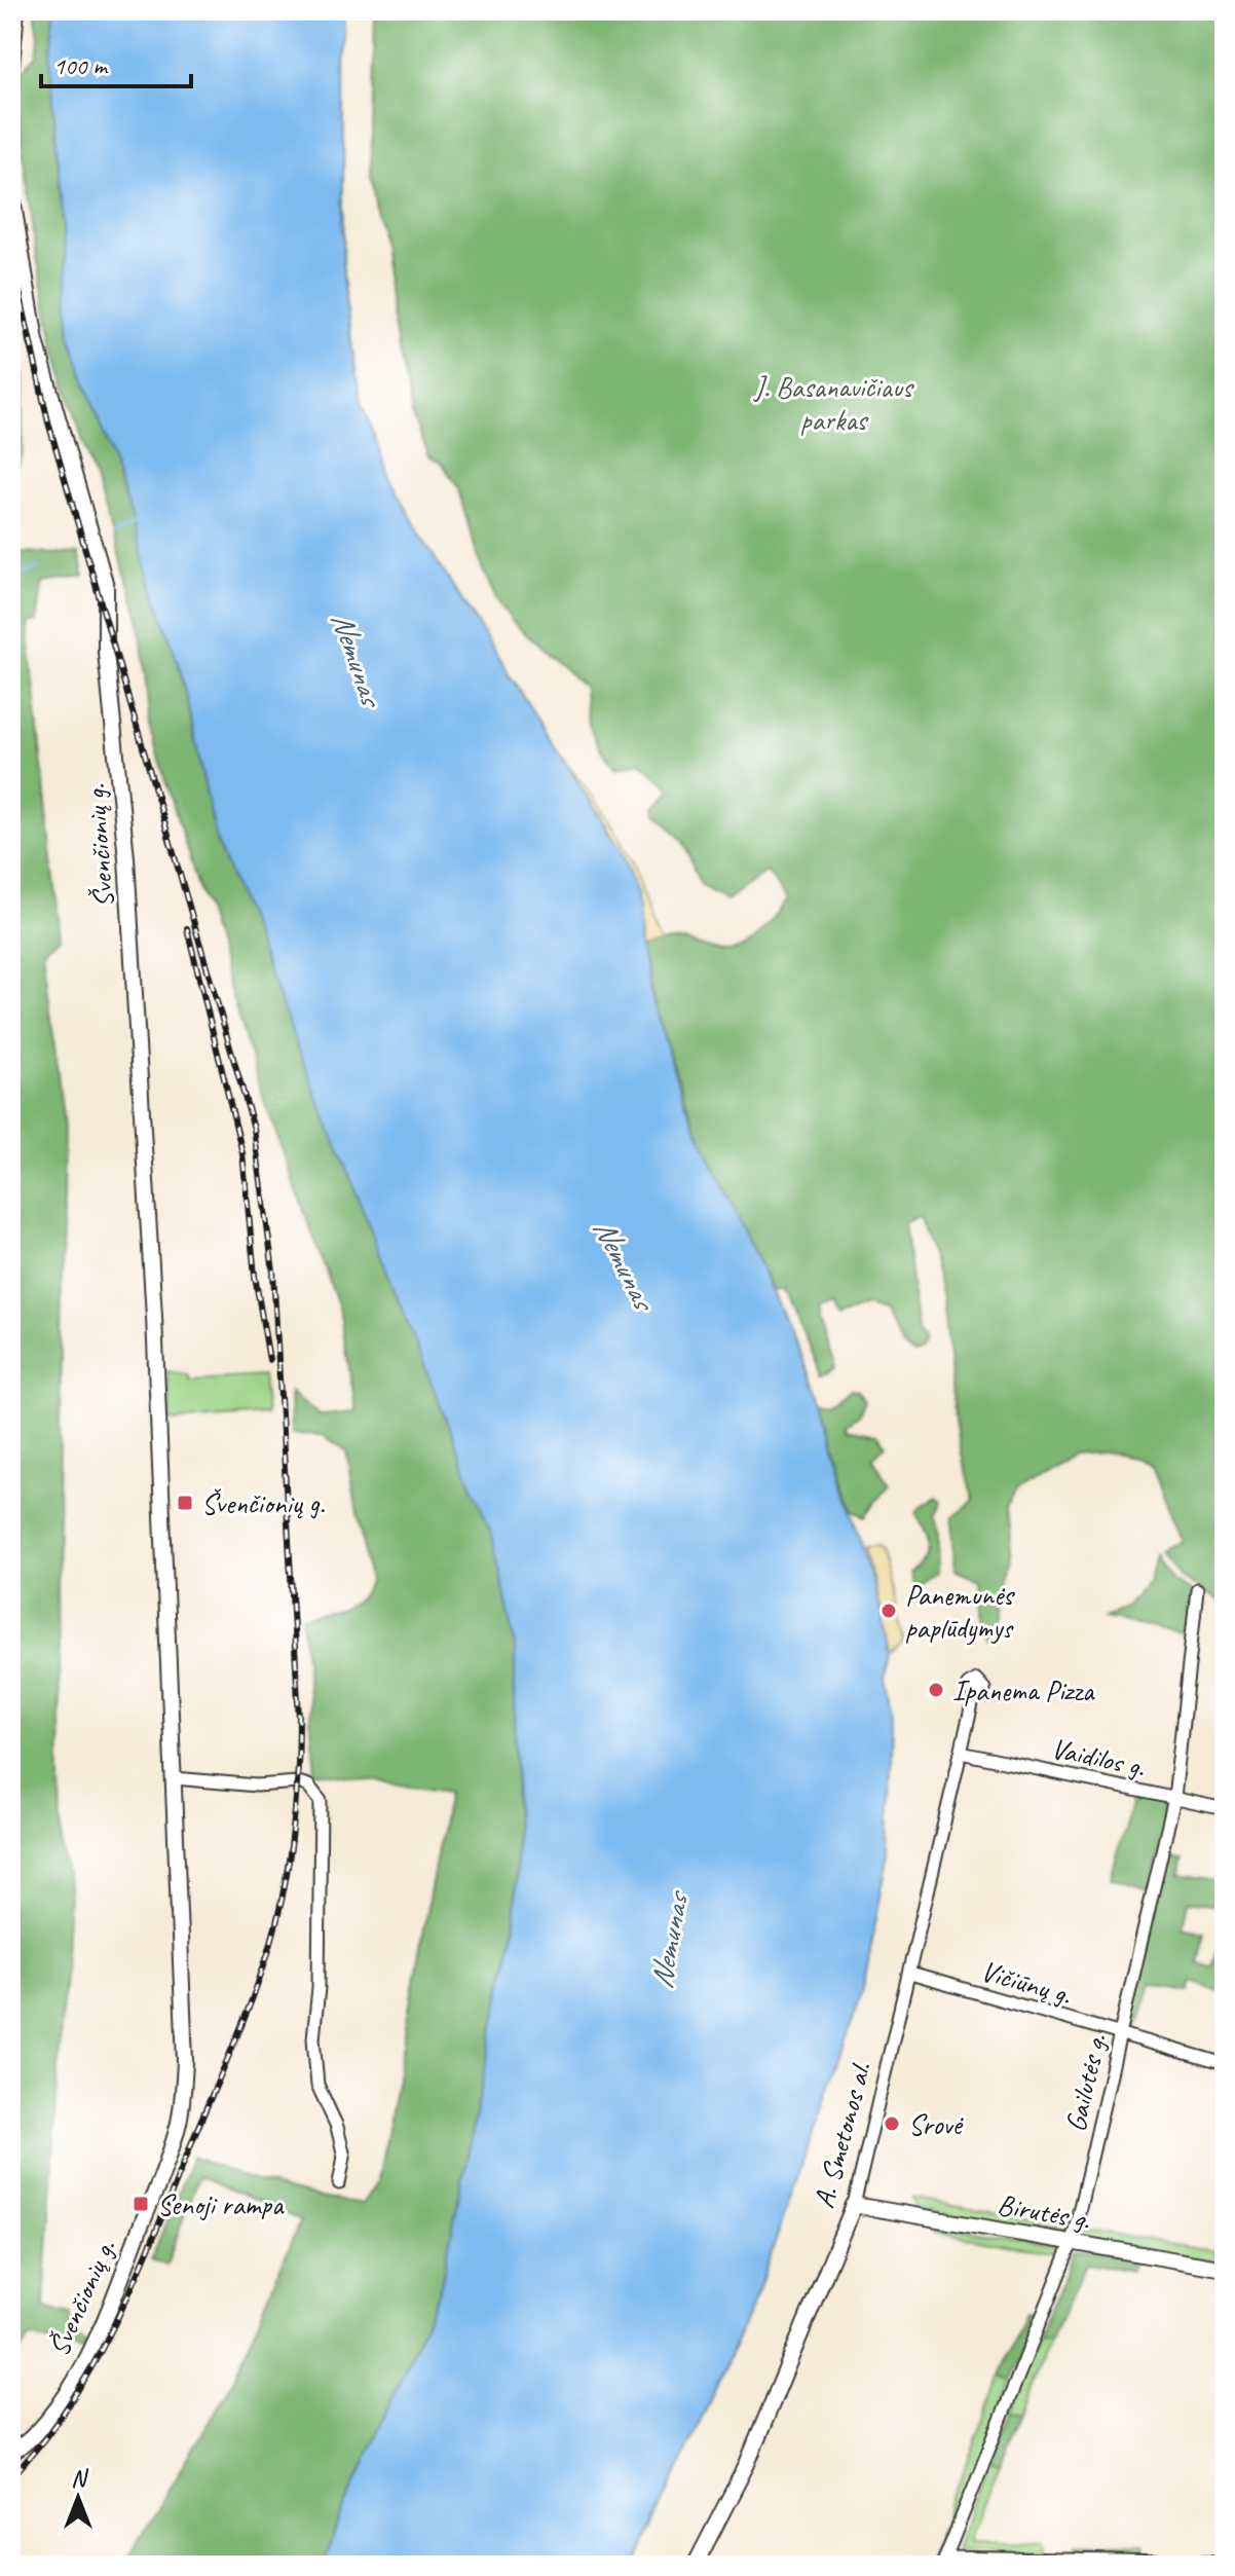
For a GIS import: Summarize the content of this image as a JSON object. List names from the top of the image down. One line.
{"streets":{"street":["Švenčionių g.","Vaidilos g.","Vičiūnų g.","Gailutės g.","A. Smetonos al.","Birutės g."]},"crossings":[["Vaidilos g.","Gailutės g."],["Vaidilos g.","A. Smetonos al."],["Vičiūnų g.","Gailutės g."],["Vičiūnų g.","A. Smetonos al."],["Gailutės g.","Birutės g."],["A. Smetonos al.","Birutės g."]],"water":["Nemunas"],"parks":["J. Basanavičiaus parkas"],"places":{"transit":["Švenčionių g.","Senoji rampa"],"other":["Panemunės paplūdymys","Ipanema Pizza","Srovė"]},"scale_bar":"100 m","north":"top"}
